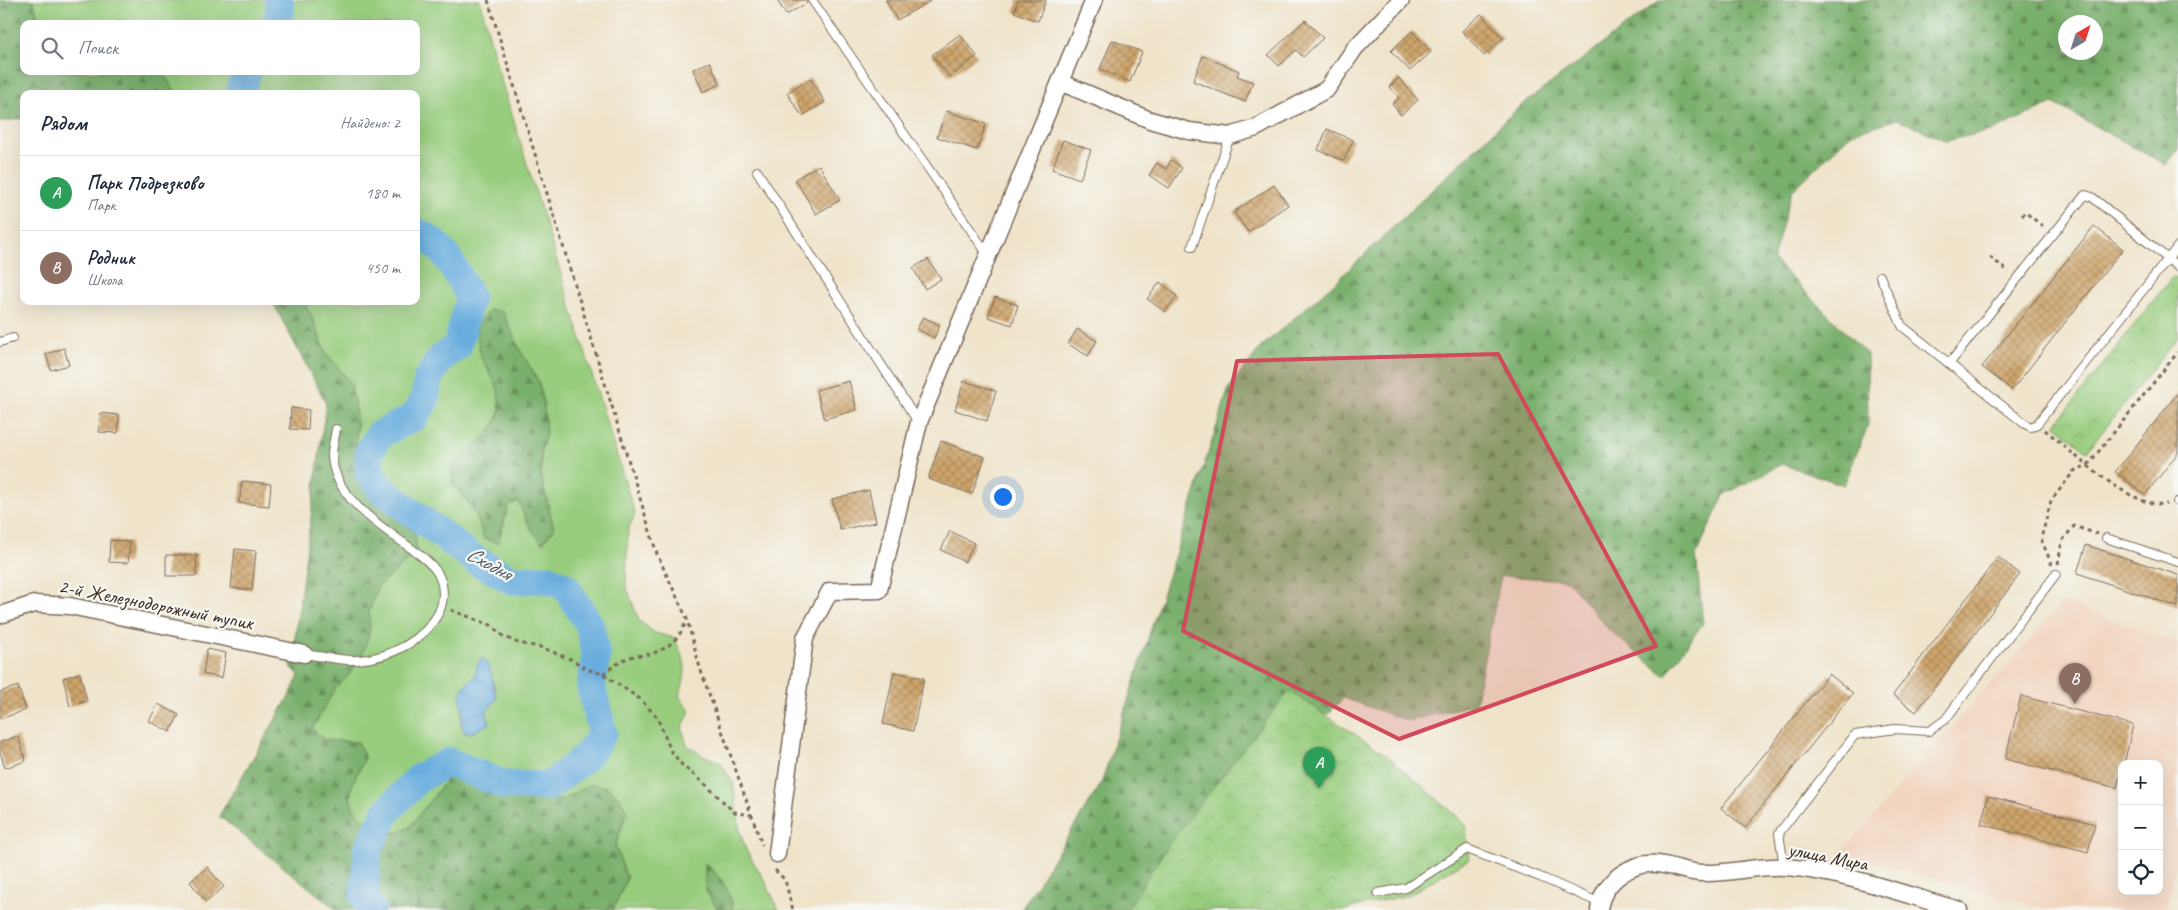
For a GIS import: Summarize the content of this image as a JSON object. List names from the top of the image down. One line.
{"streets":{"street":["2-й Железнодорожный тупик","улица Мира"]},"water":["Сходня"],"north":"top right","page":{"search":"Поиск","heading":["Рядом","Найдено: 2"],"list":[{"mark":"A","name":"Парк Подрезково","note":"Парк","value":"180 m"},{"mark":"B","name":"Родник","note":"Школа","value":"450 m"}],"pins":["B","A"],"map_buttons":["+","−"]}}
